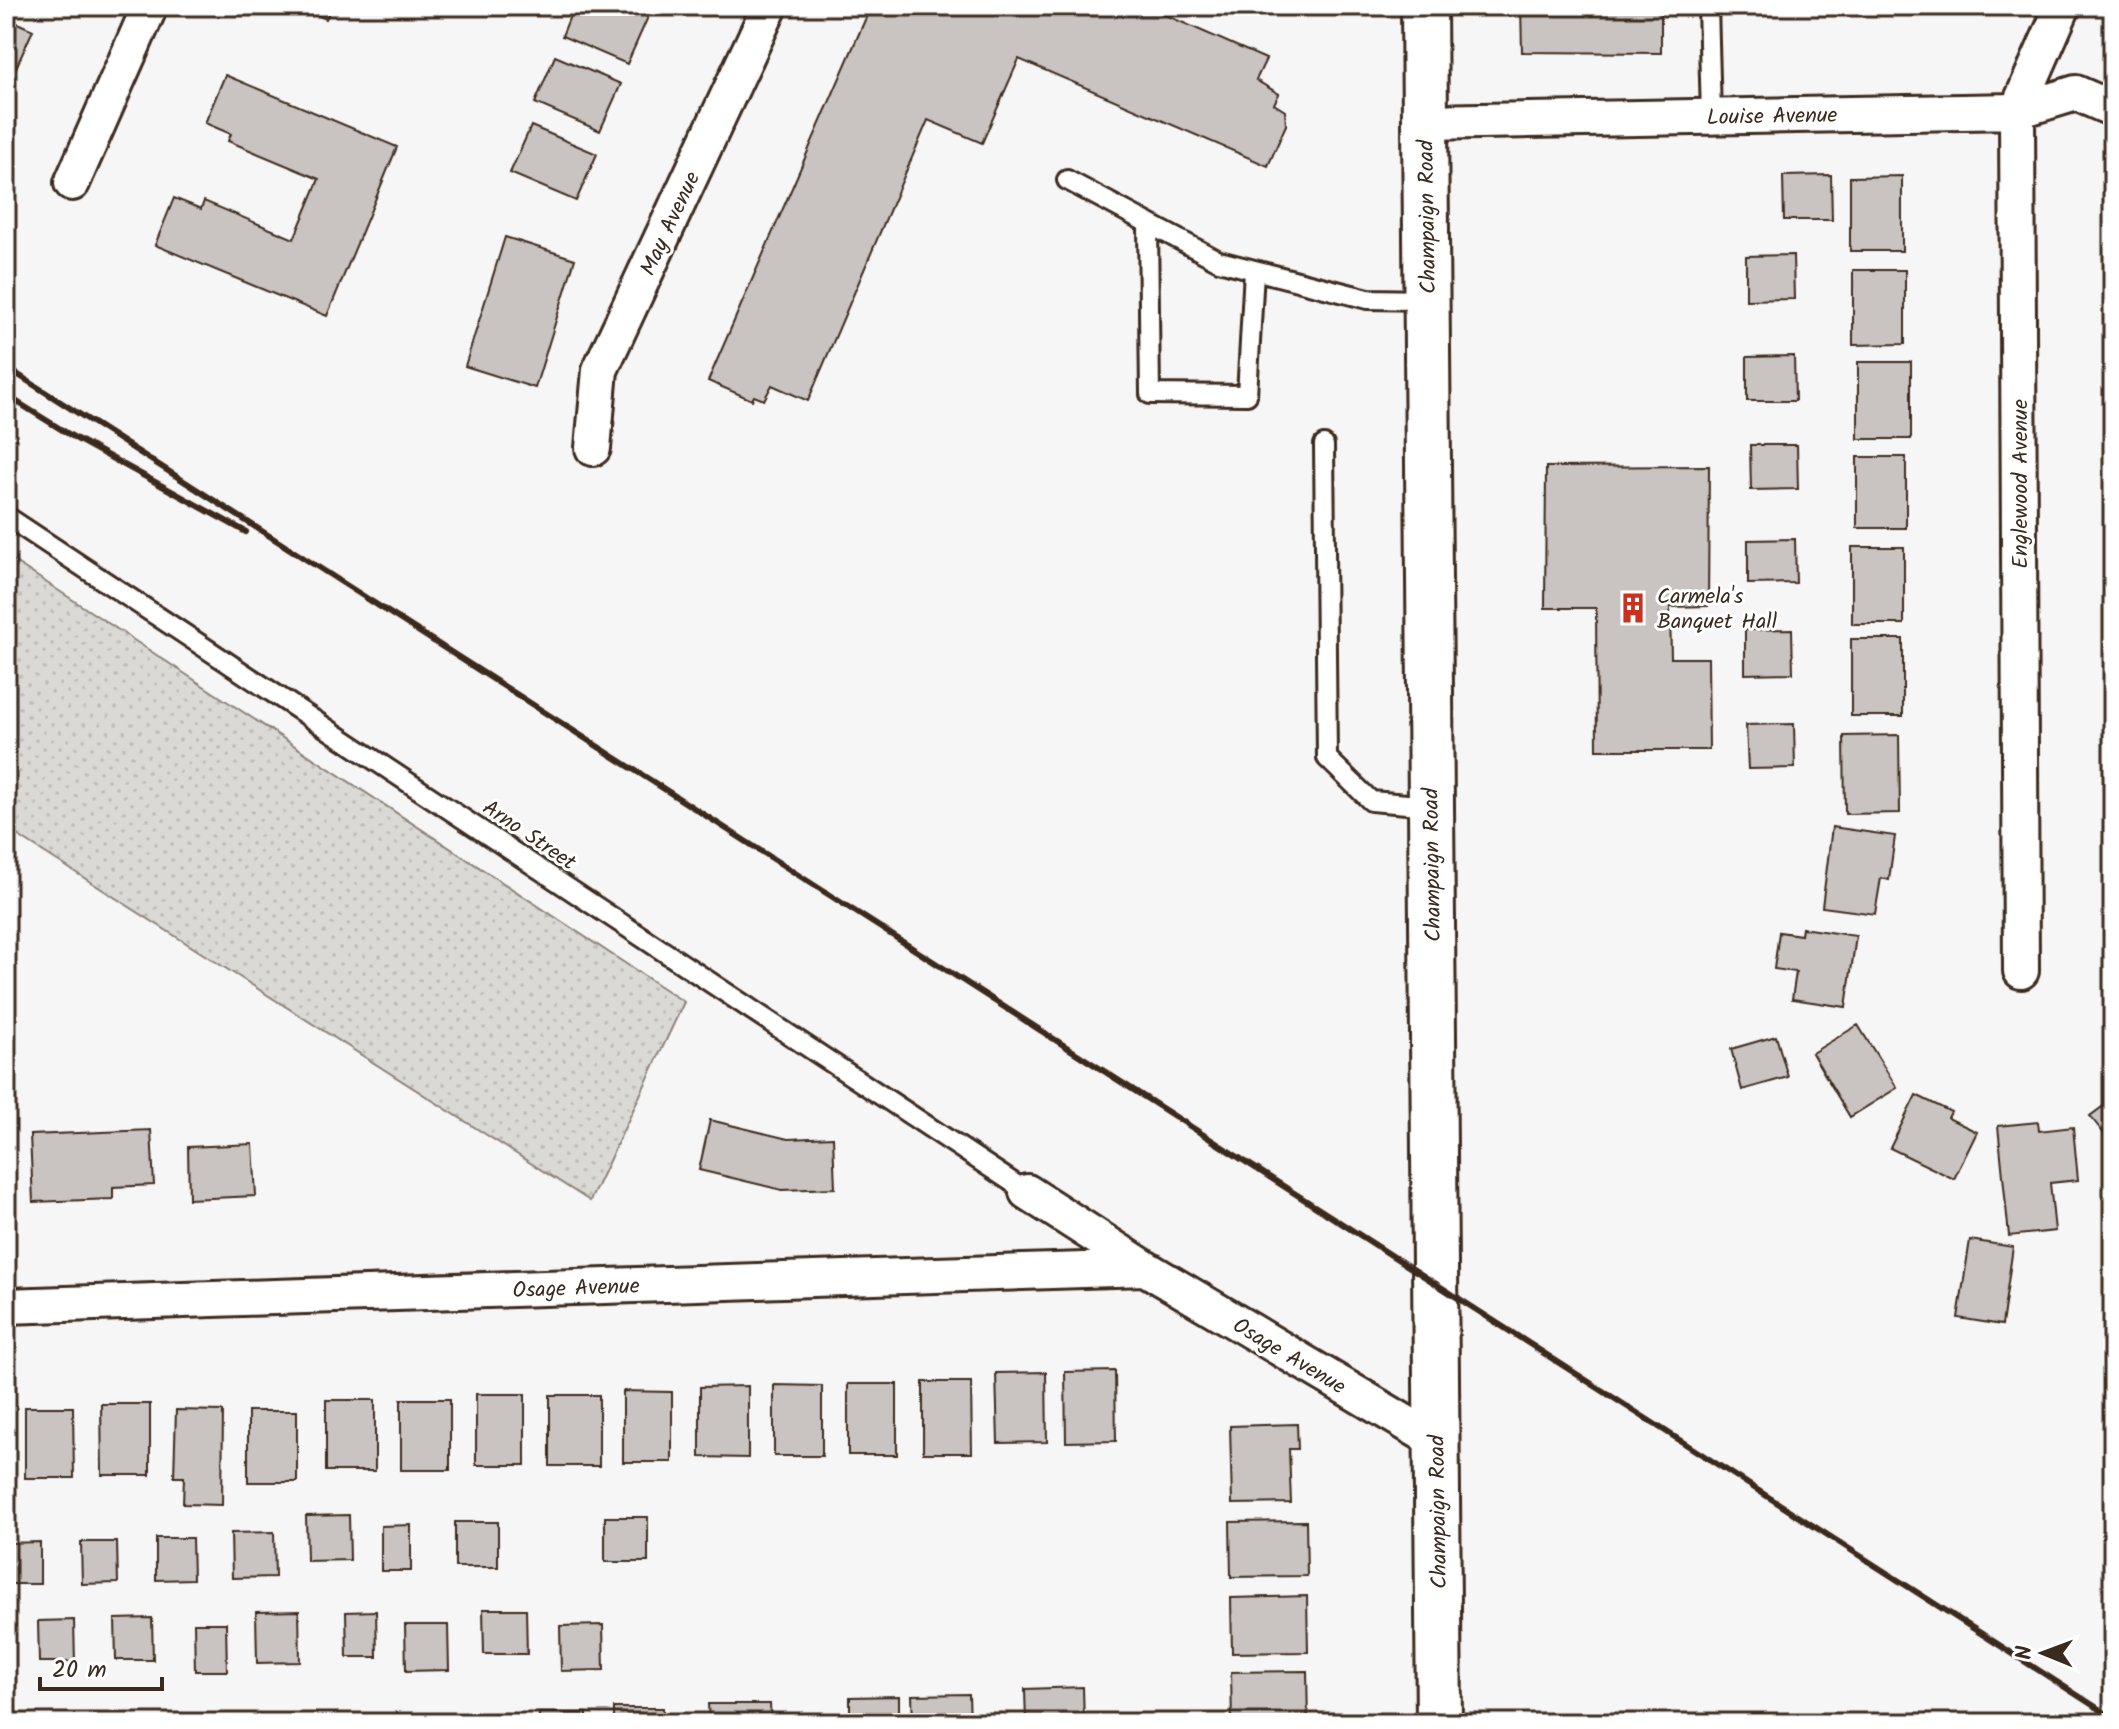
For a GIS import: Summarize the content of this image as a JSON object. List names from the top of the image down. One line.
{"streets":{"street":["Louise Avenue","Champaign Road","May Avenue","Englewood Avenue","Osage Avenue"],"lane":["Arno Street"]},"crossings":[["Louise Avenue","Champaign Road"],["Louise Avenue","Englewood Avenue"],["Champaign Road","Osage Avenue"],["Arno Street","Osage Avenue"]],"places":{"building":["Carmela's Banquet Hall"]},"scale_bar":"20 m","north":"left"}
